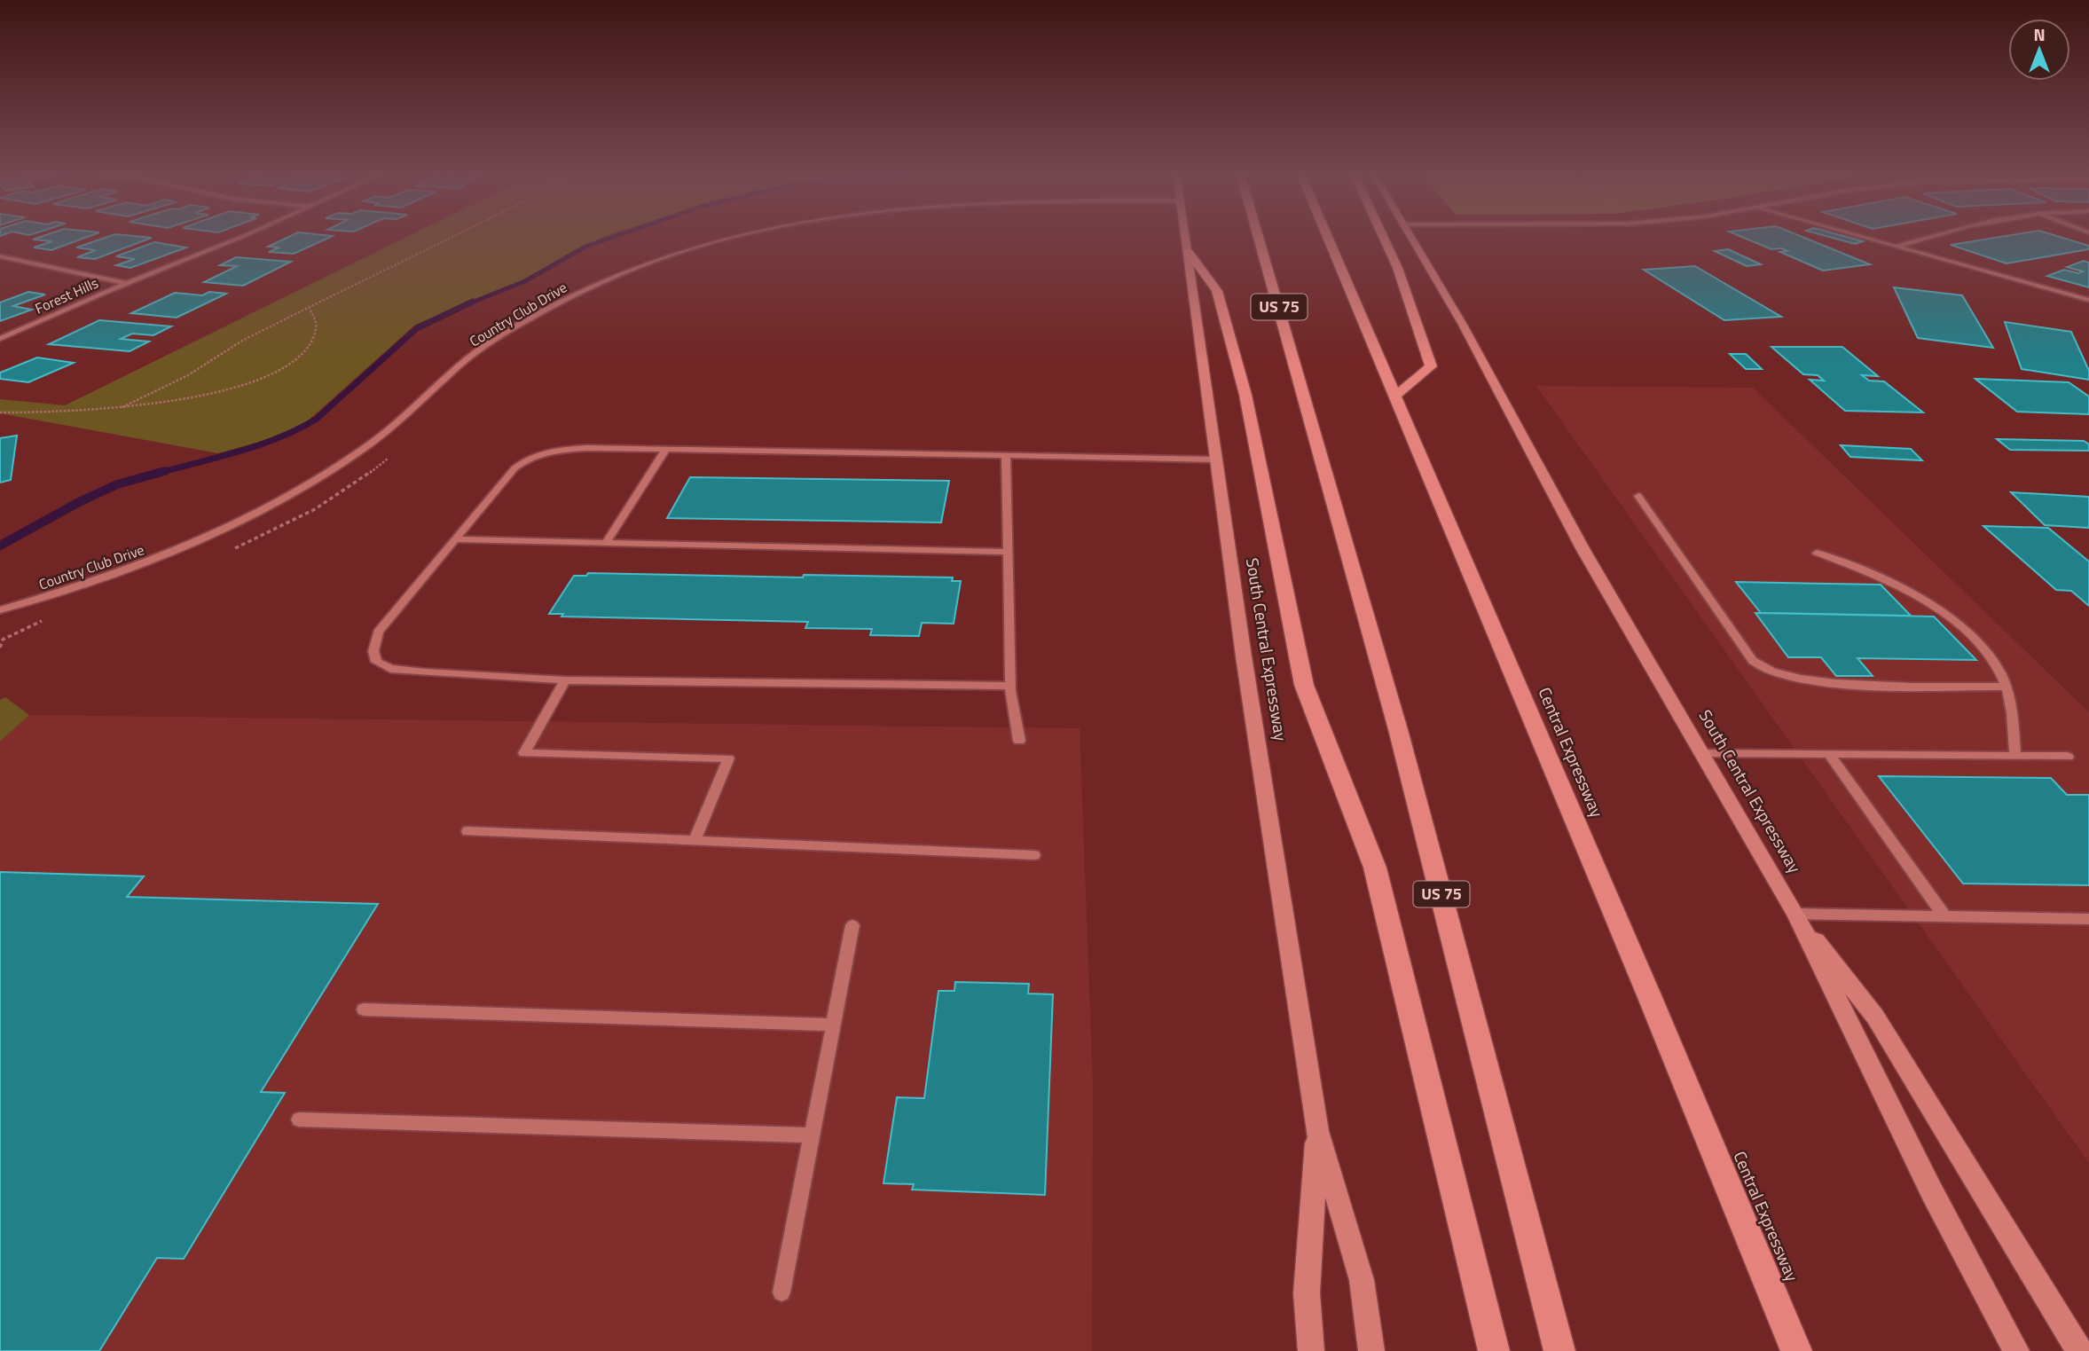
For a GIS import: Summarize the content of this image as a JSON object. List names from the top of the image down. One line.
{"streets":{"highway":["US 75","Central Expressway"],"main road":["South Central Expressway"],"street":["Forest Hills","Country Club Drive"]},"north":"top"}
